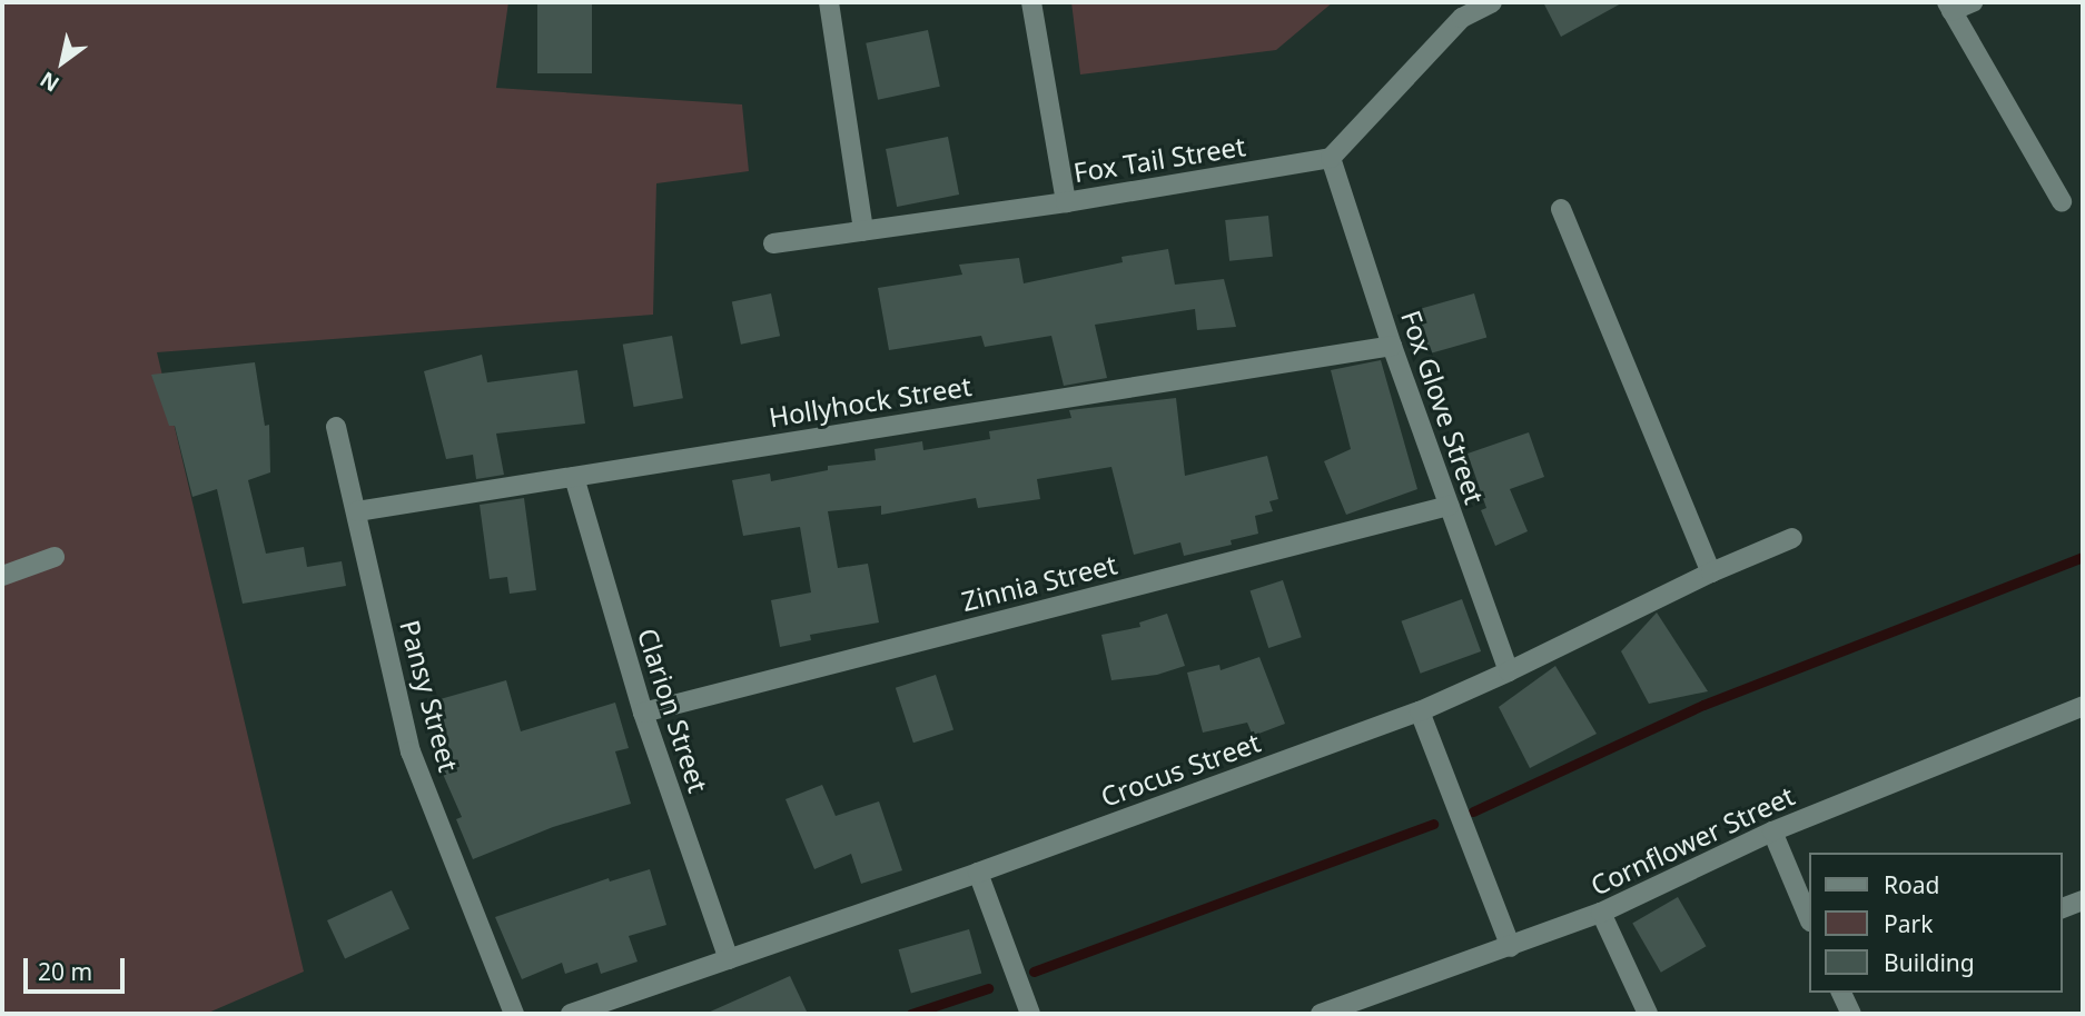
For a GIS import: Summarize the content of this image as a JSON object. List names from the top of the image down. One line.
{"streets":{"street":["Fox Tail Street","Hollyhock Street","Fox Glove Street","Zinnia Street","Pansy Street","Clarion Street","Crocus Street","Cornflower Street"]},"crossings":[["Fox Tail Street","Fox Glove Street"],["Hollyhock Street","Fox Glove Street"],["Hollyhock Street","Pansy Street"],["Hollyhock Street","Clarion Street"],["Fox Glove Street","Zinnia Street"],["Fox Glove Street","Crocus Street"],["Zinnia Street","Clarion Street"],["Clarion Street","Crocus Street"]],"legend":["Road","Park","Building"],"scale_bar":"20 m","north":"bottom left"}
